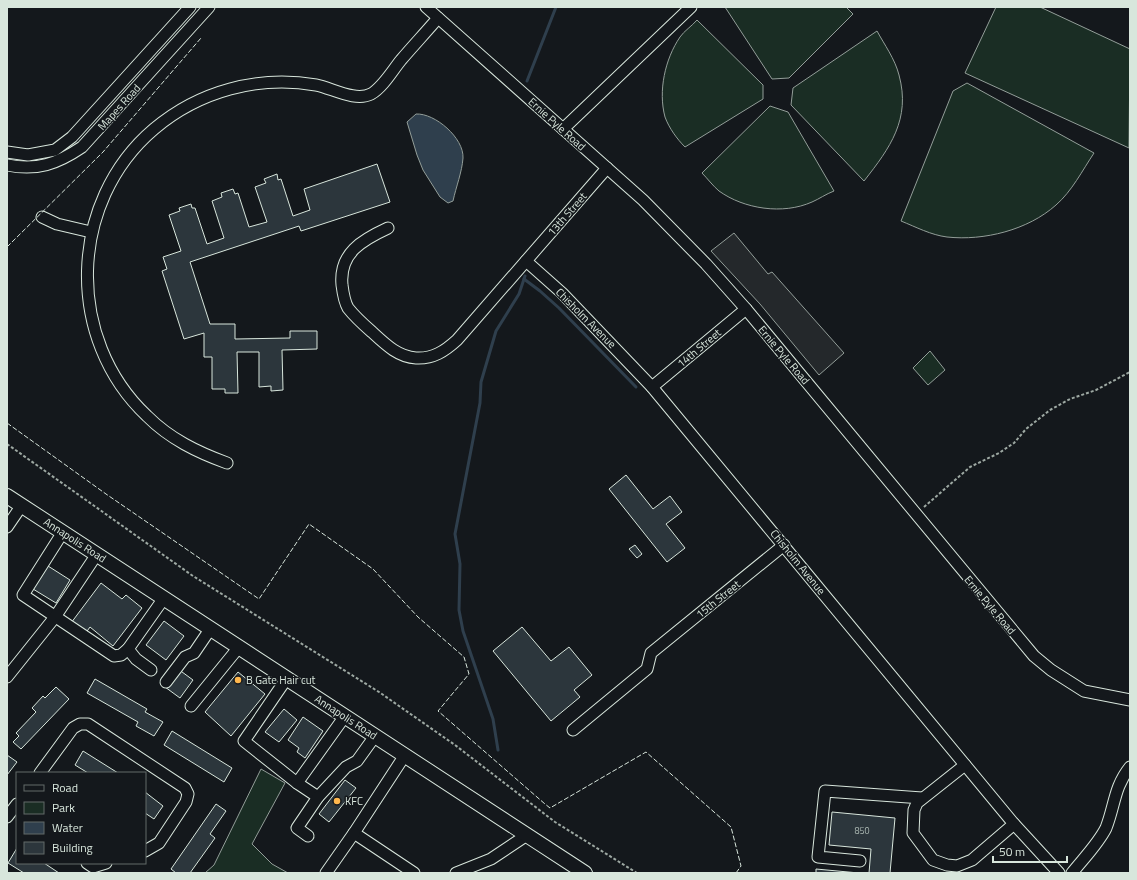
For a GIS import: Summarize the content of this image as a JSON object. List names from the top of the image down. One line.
{"streets":{"main road":["Annapolis Road"],"street":["Mapes Road","Ernie Pyle Road","13th Street","Chisholm Avenue","14th Street","15th Street"]},"crossings":[["Ernie Pyle Road","13th Street"],["Ernie Pyle Road","14th Street"],["13th Street","Chisholm Avenue"],["Chisholm Avenue","14th Street"],["Chisholm Avenue","15th Street"]],"places":["B Gate Hair cut","KFC"],"house_numbers":["850"],"legend":["Road","Park","Water","Building"],"scale_bar":"50 m"}
